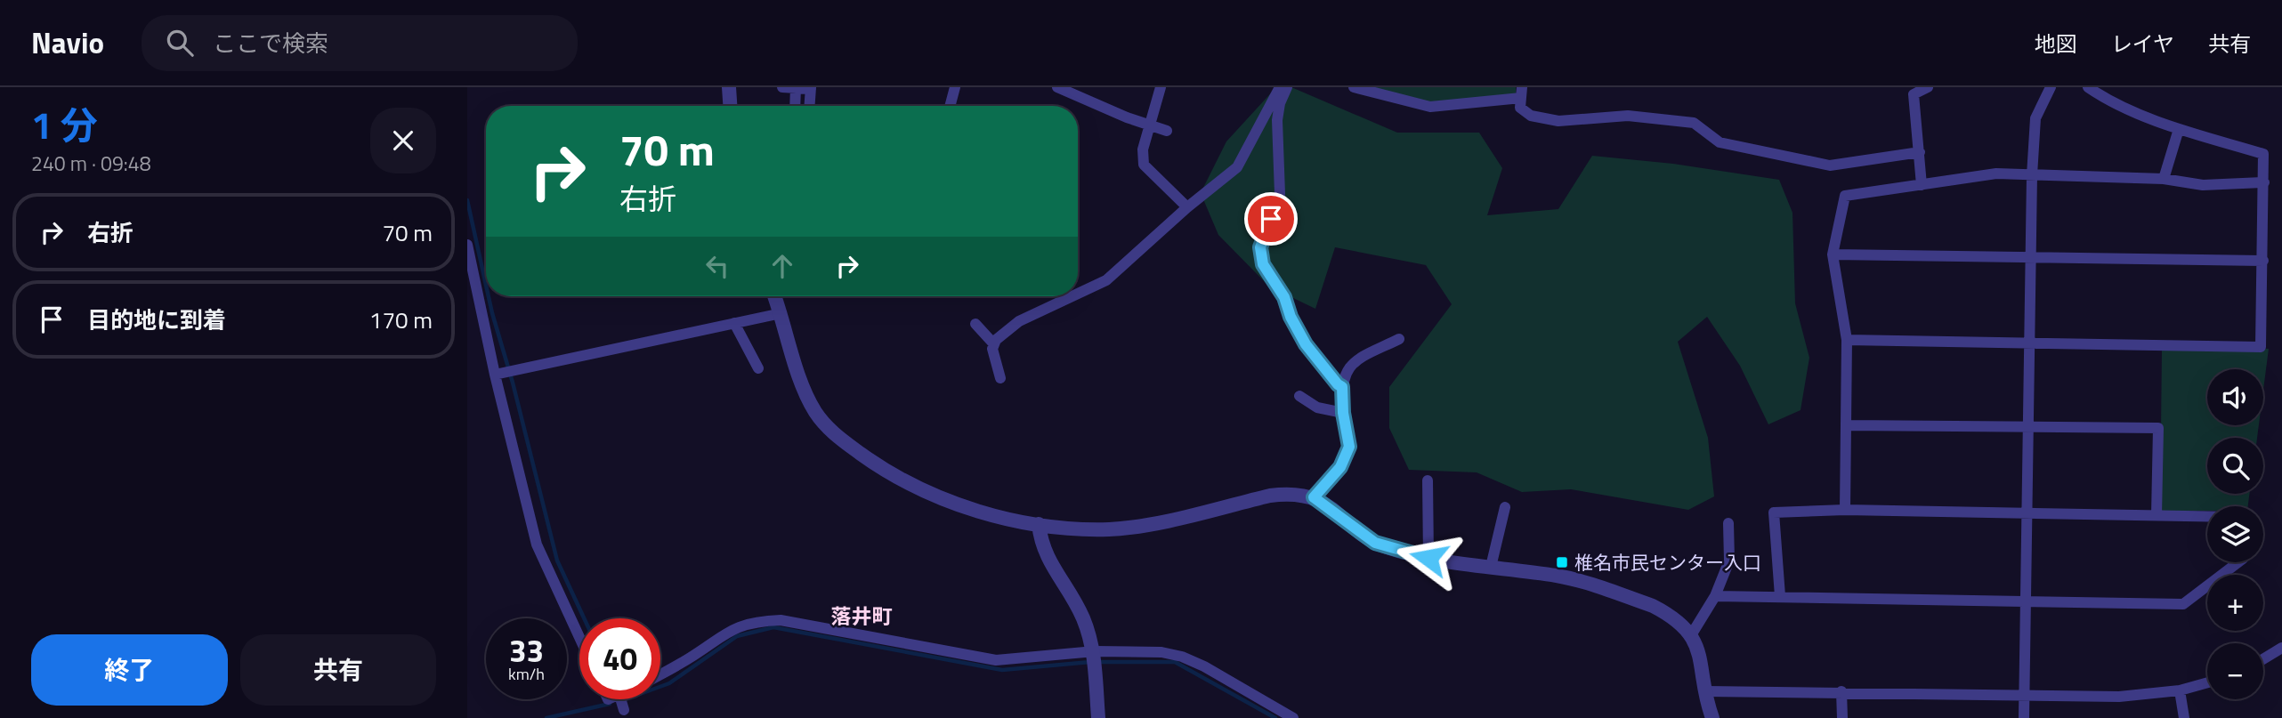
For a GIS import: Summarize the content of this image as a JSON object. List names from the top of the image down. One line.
{"districts":["落井町"],"places":{"transit":["椎名市民センター入口"]},"page":{"header":"Navio","search":"ここで検索","nav":["地図","レイヤ","共有"],"heading":["1 分","240 m · 09:48"],"turn":["70 m","右折"],"list":[{"name":"右折","value":"70 m"},{"name":"目的地に到着","value":"170 m"}],"map_buttons":["+","−"],"speed":"33 km/h","limit":"40","buttons":["終了","共有"]}}
